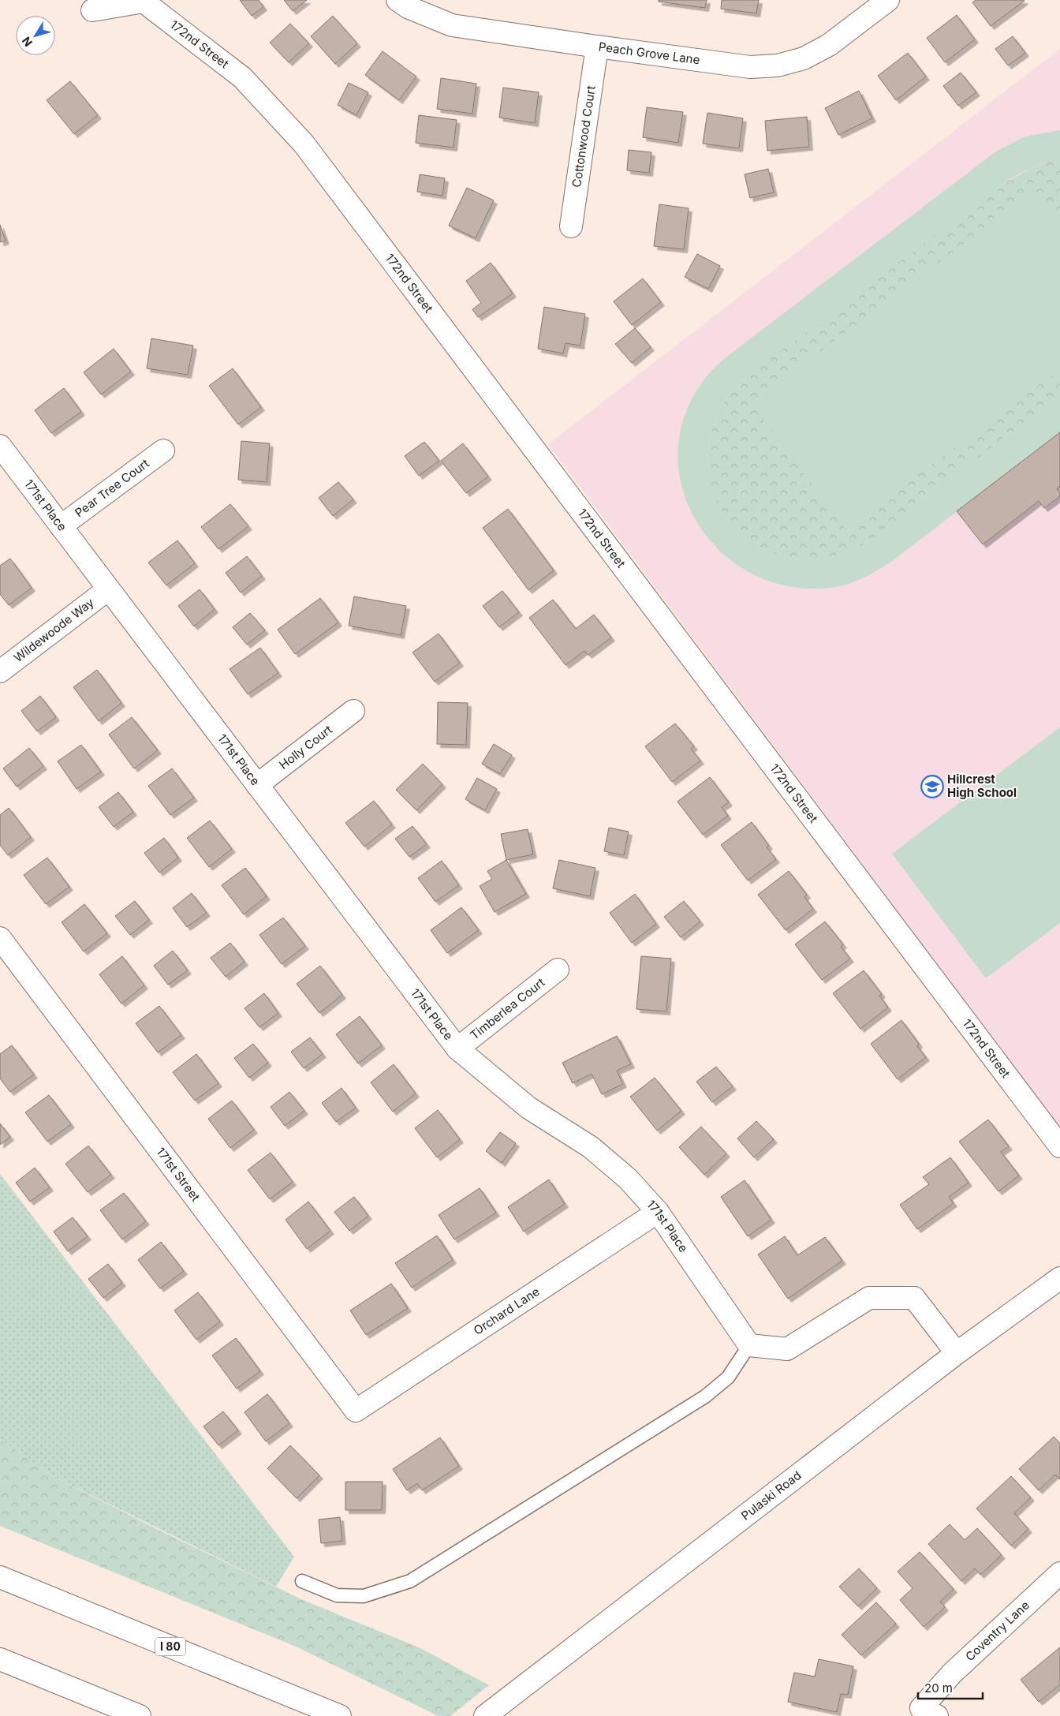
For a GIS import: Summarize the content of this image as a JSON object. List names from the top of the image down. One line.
{"streets":{"main road":["172nd Street","Peach Grove Lane","Cottonwood Court","Pear Tree Court","171st Place","Wildewoode Way","Holly Court","Timberlea Court","171st Street","Orchard Lane","Pulaski Road","Coventry Lane","I 80"]},"crossings":[["Peach Grove Lane","Cottonwood Court"],["Pear Tree Court","171st Place"],["171st Place","Wildewoode Way"],["171st Place","Holly Court"],["171st Place","Timberlea Court"],["171st Place","Orchard Lane"],["171st Street","Orchard Lane"]],"places":{"school or university":["Hillcrest High School"]},"scale_bar":"20 m","north":"bottom left"}
